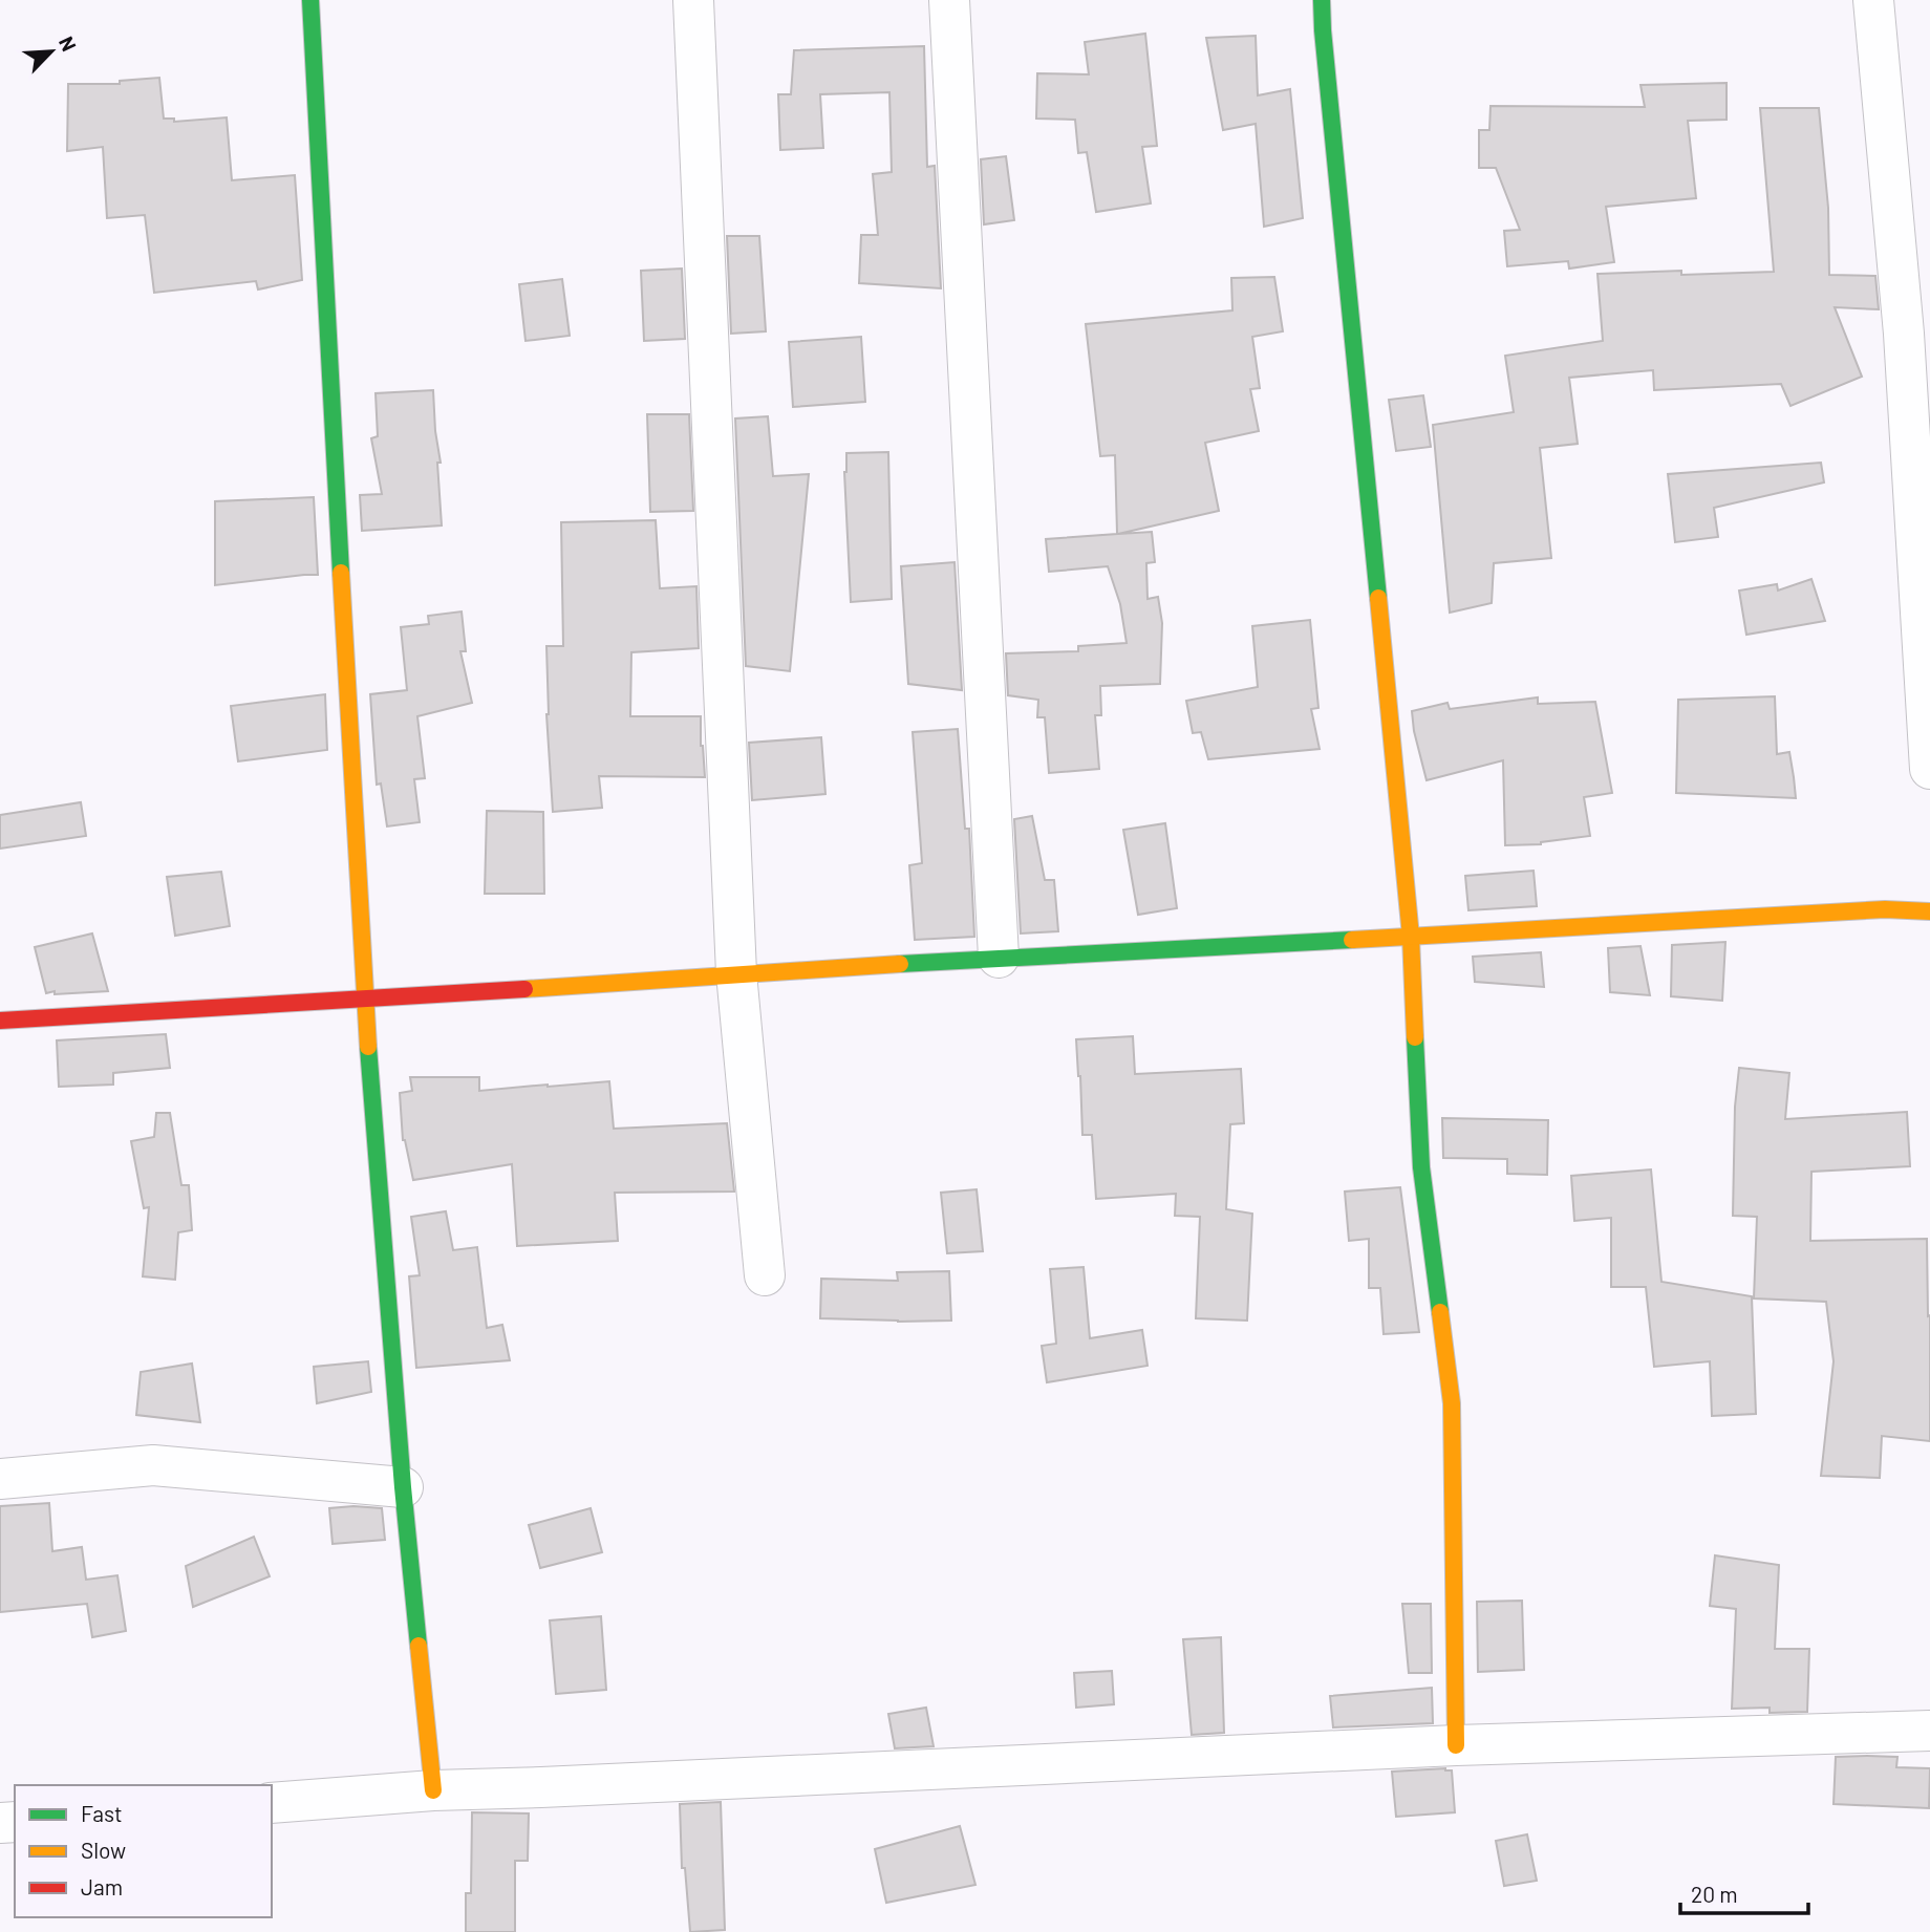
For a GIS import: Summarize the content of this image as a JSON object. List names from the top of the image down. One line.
{"legend":["Fast","Slow","Jam"],"scale_bar":"20 m","north":"top right"}
